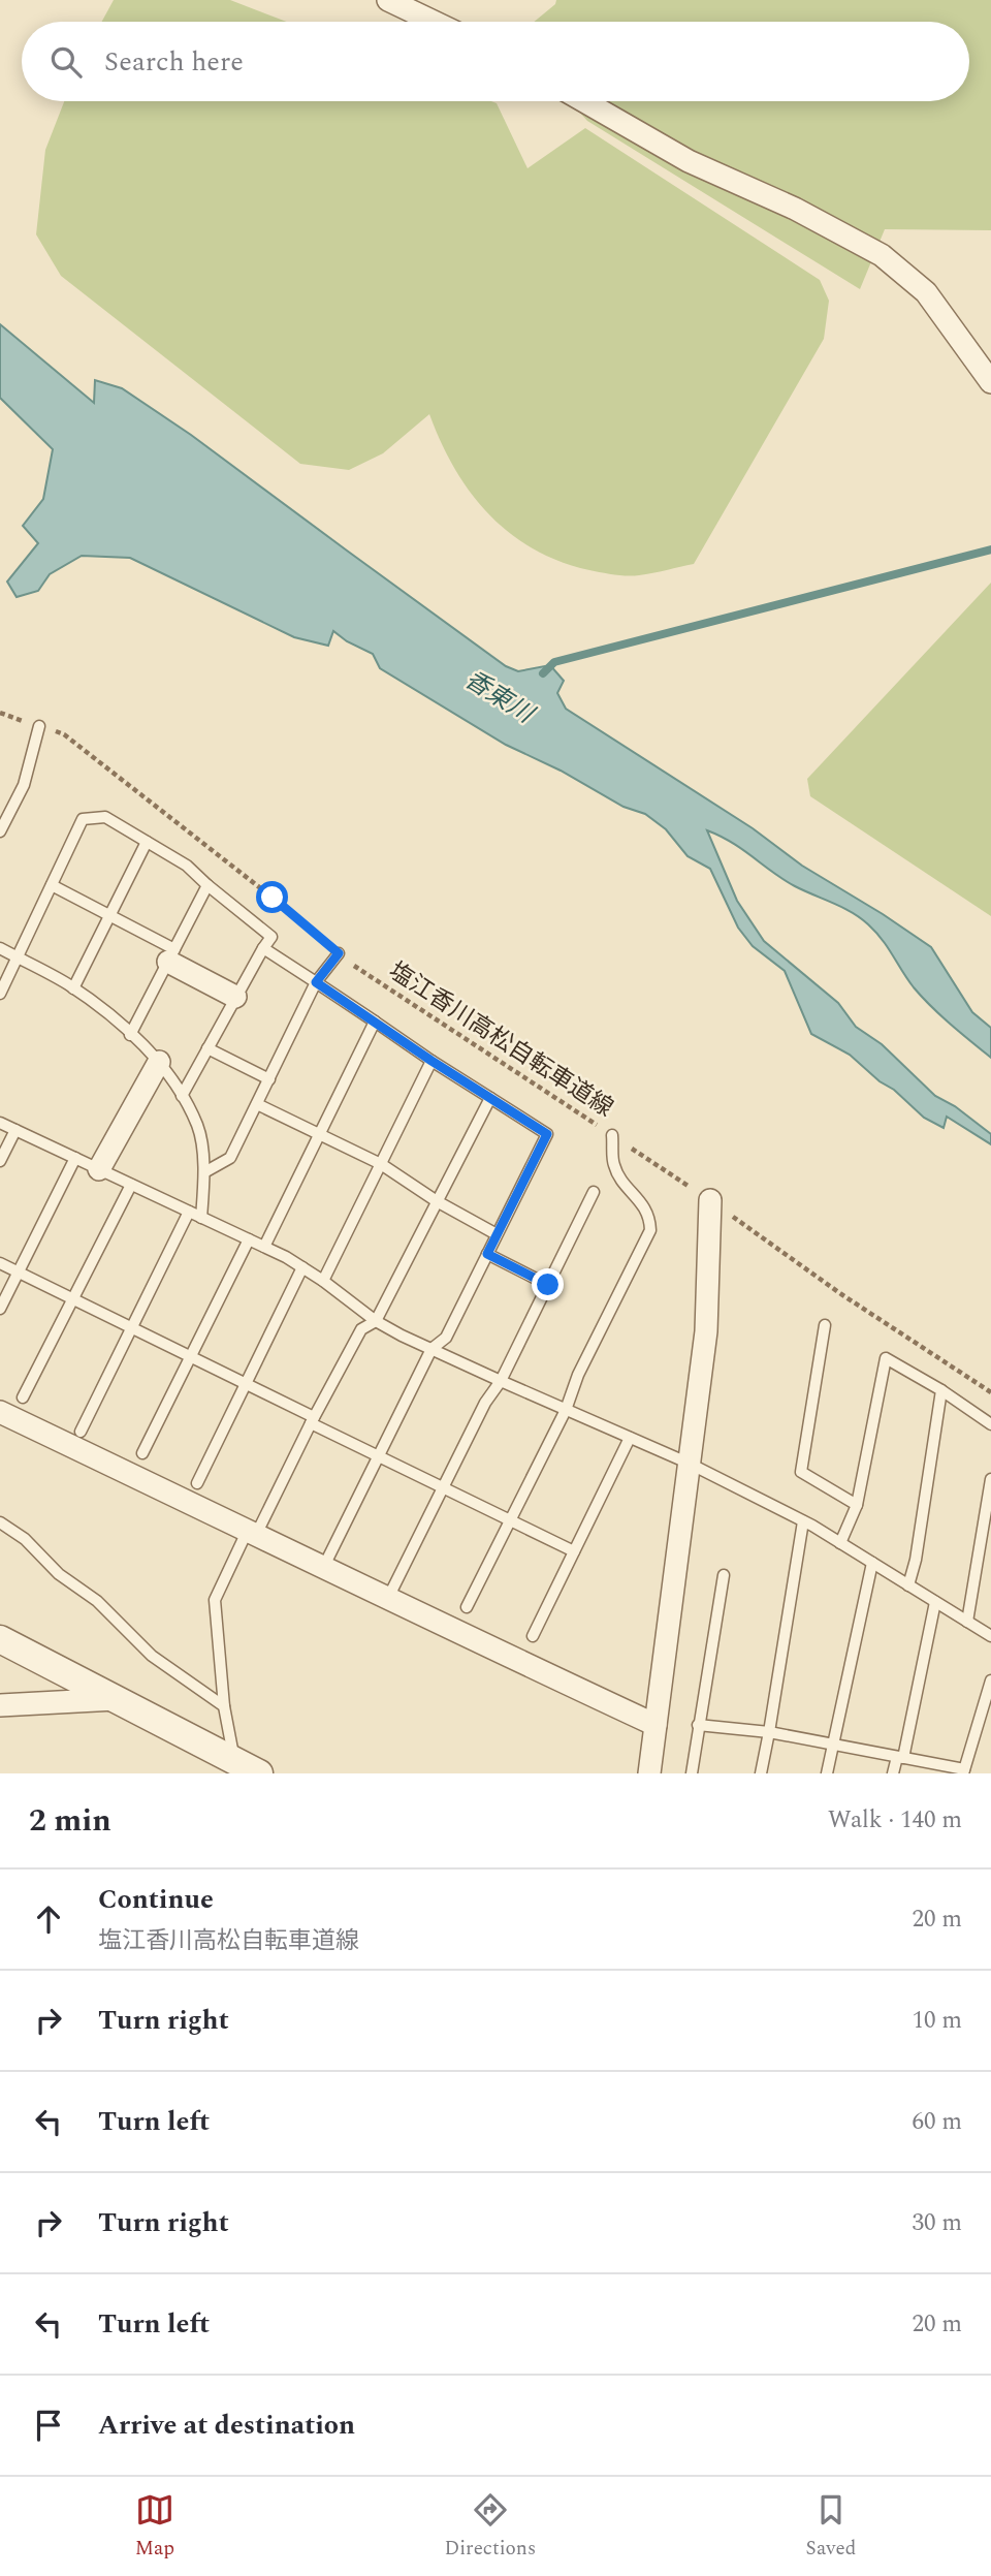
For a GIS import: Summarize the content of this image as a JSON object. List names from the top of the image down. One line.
{"streets":{"path":["塩江香川高松自転車道線"]},"water":["香東川"],"page":{"search":"Search here","heading":["2 min","Walk · 140 m"],"list":[["Continue","塩江香川高松自転車道線","20 m"],["Turn right","10 m"],["Turn left","60 m"],["Turn right","30 m"],["Turn left","20 m"],"Arrive at destination"],"nav":["Map","Directions","Saved"]}}
